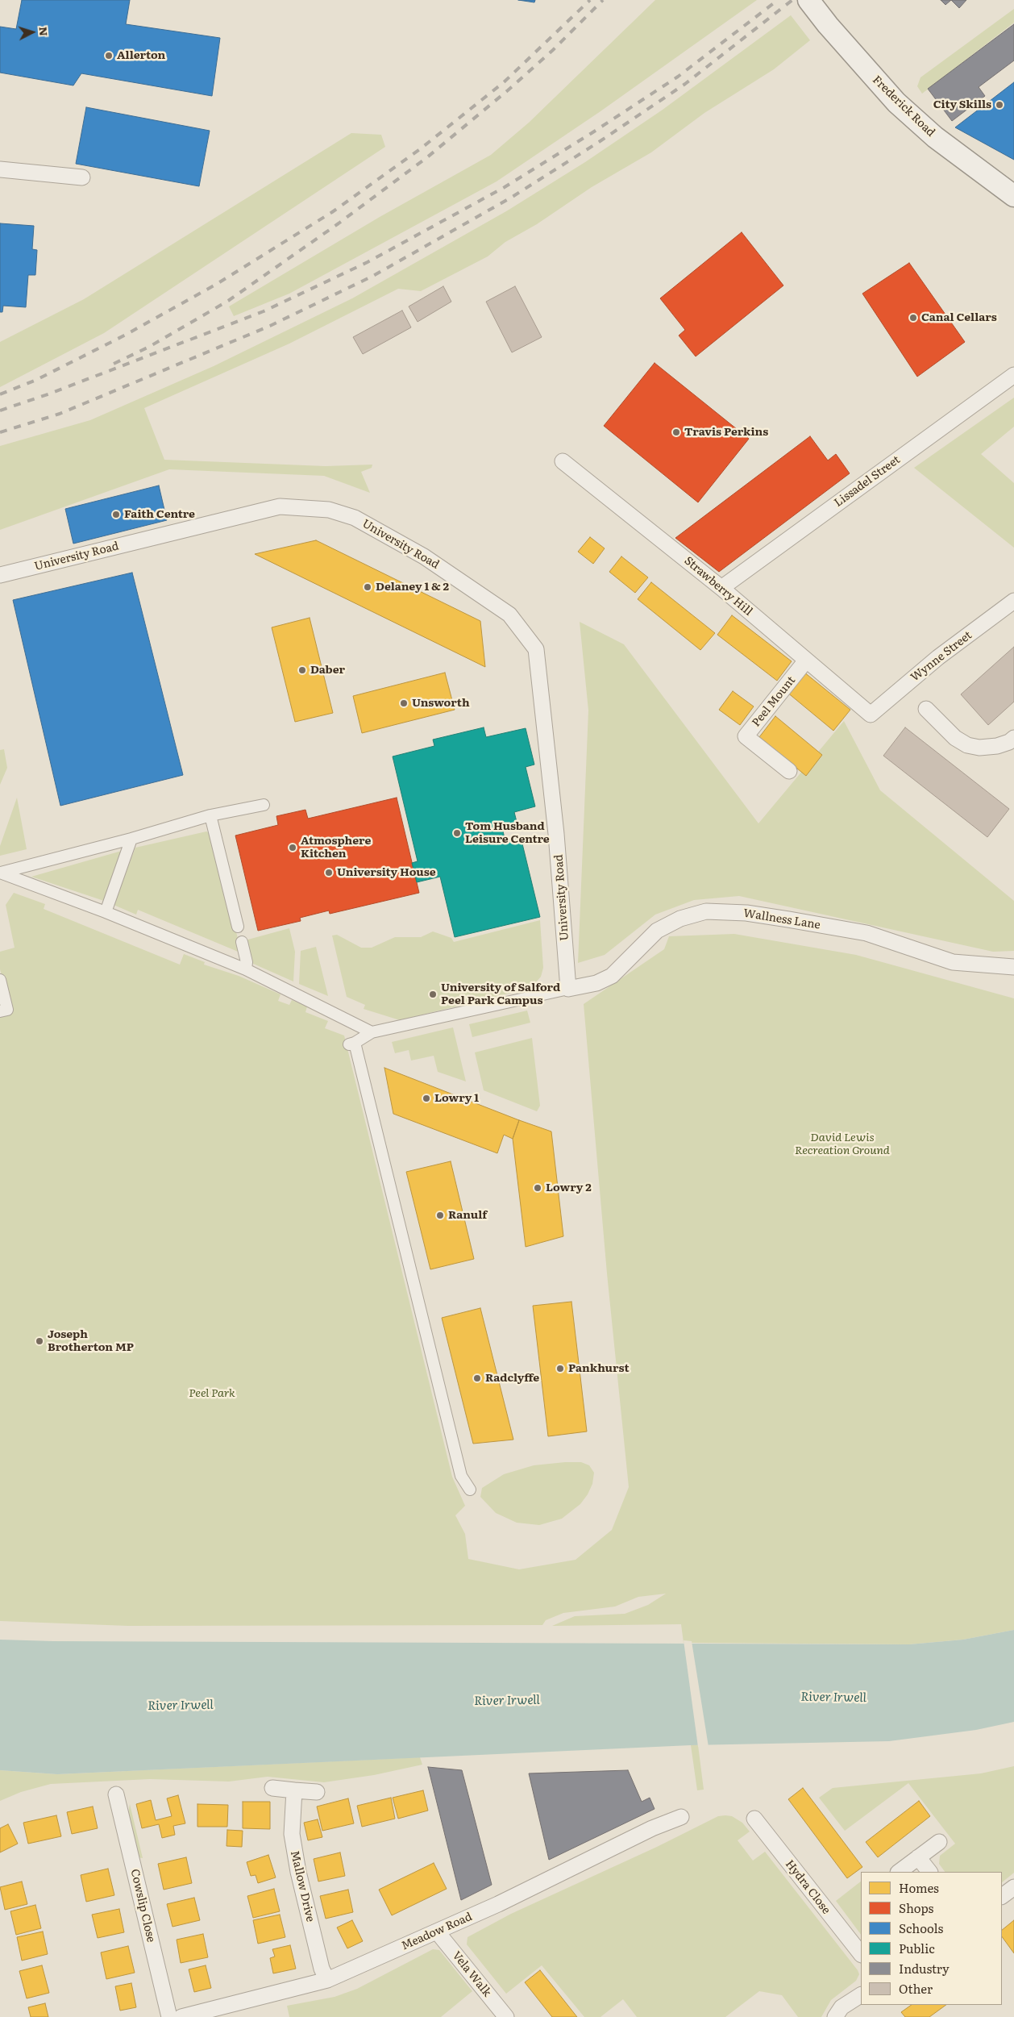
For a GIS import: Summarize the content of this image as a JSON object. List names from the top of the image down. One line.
{"streets":{"main road":["Frederick Road"],"street":["Lissadel Street","University Road","Strawberry Hill","Wynne Street","Peel Mount","Wallness Lane","Mallow Drive","Hydra Close","Cowslip Close","Meadow Road","Vela Walk"]},"crossings":[["Lissadel Street","Strawberry Hill"],["University Road","Wallness Lane"],["Strawberry Hill","Wynne Street"],["Strawberry Hill","Peel Mount"],["Mallow Drive","Meadow Road"],["Meadow Road","Vela Walk"]],"water":["River Irwell"],"parks":["David Lewis Recreation Ground","Peel Park"],"places":["Allerton","City Skills","Canal Cellars","Travis Perkins","Faith Centre","Delaney 1 & 2","Daber","Unsworth","Tom Husband Leisure Centre","Atmosphere Kitchen","University House","University of Salford Peel Park Campus","Lowry 1","Lowry 2","Ranulf","Joseph Brotherton MP","Pankhurst","Radclyffe"],"legend":["Homes","Shops","Schools","Public","Industry","Other"],"north":"right"}
